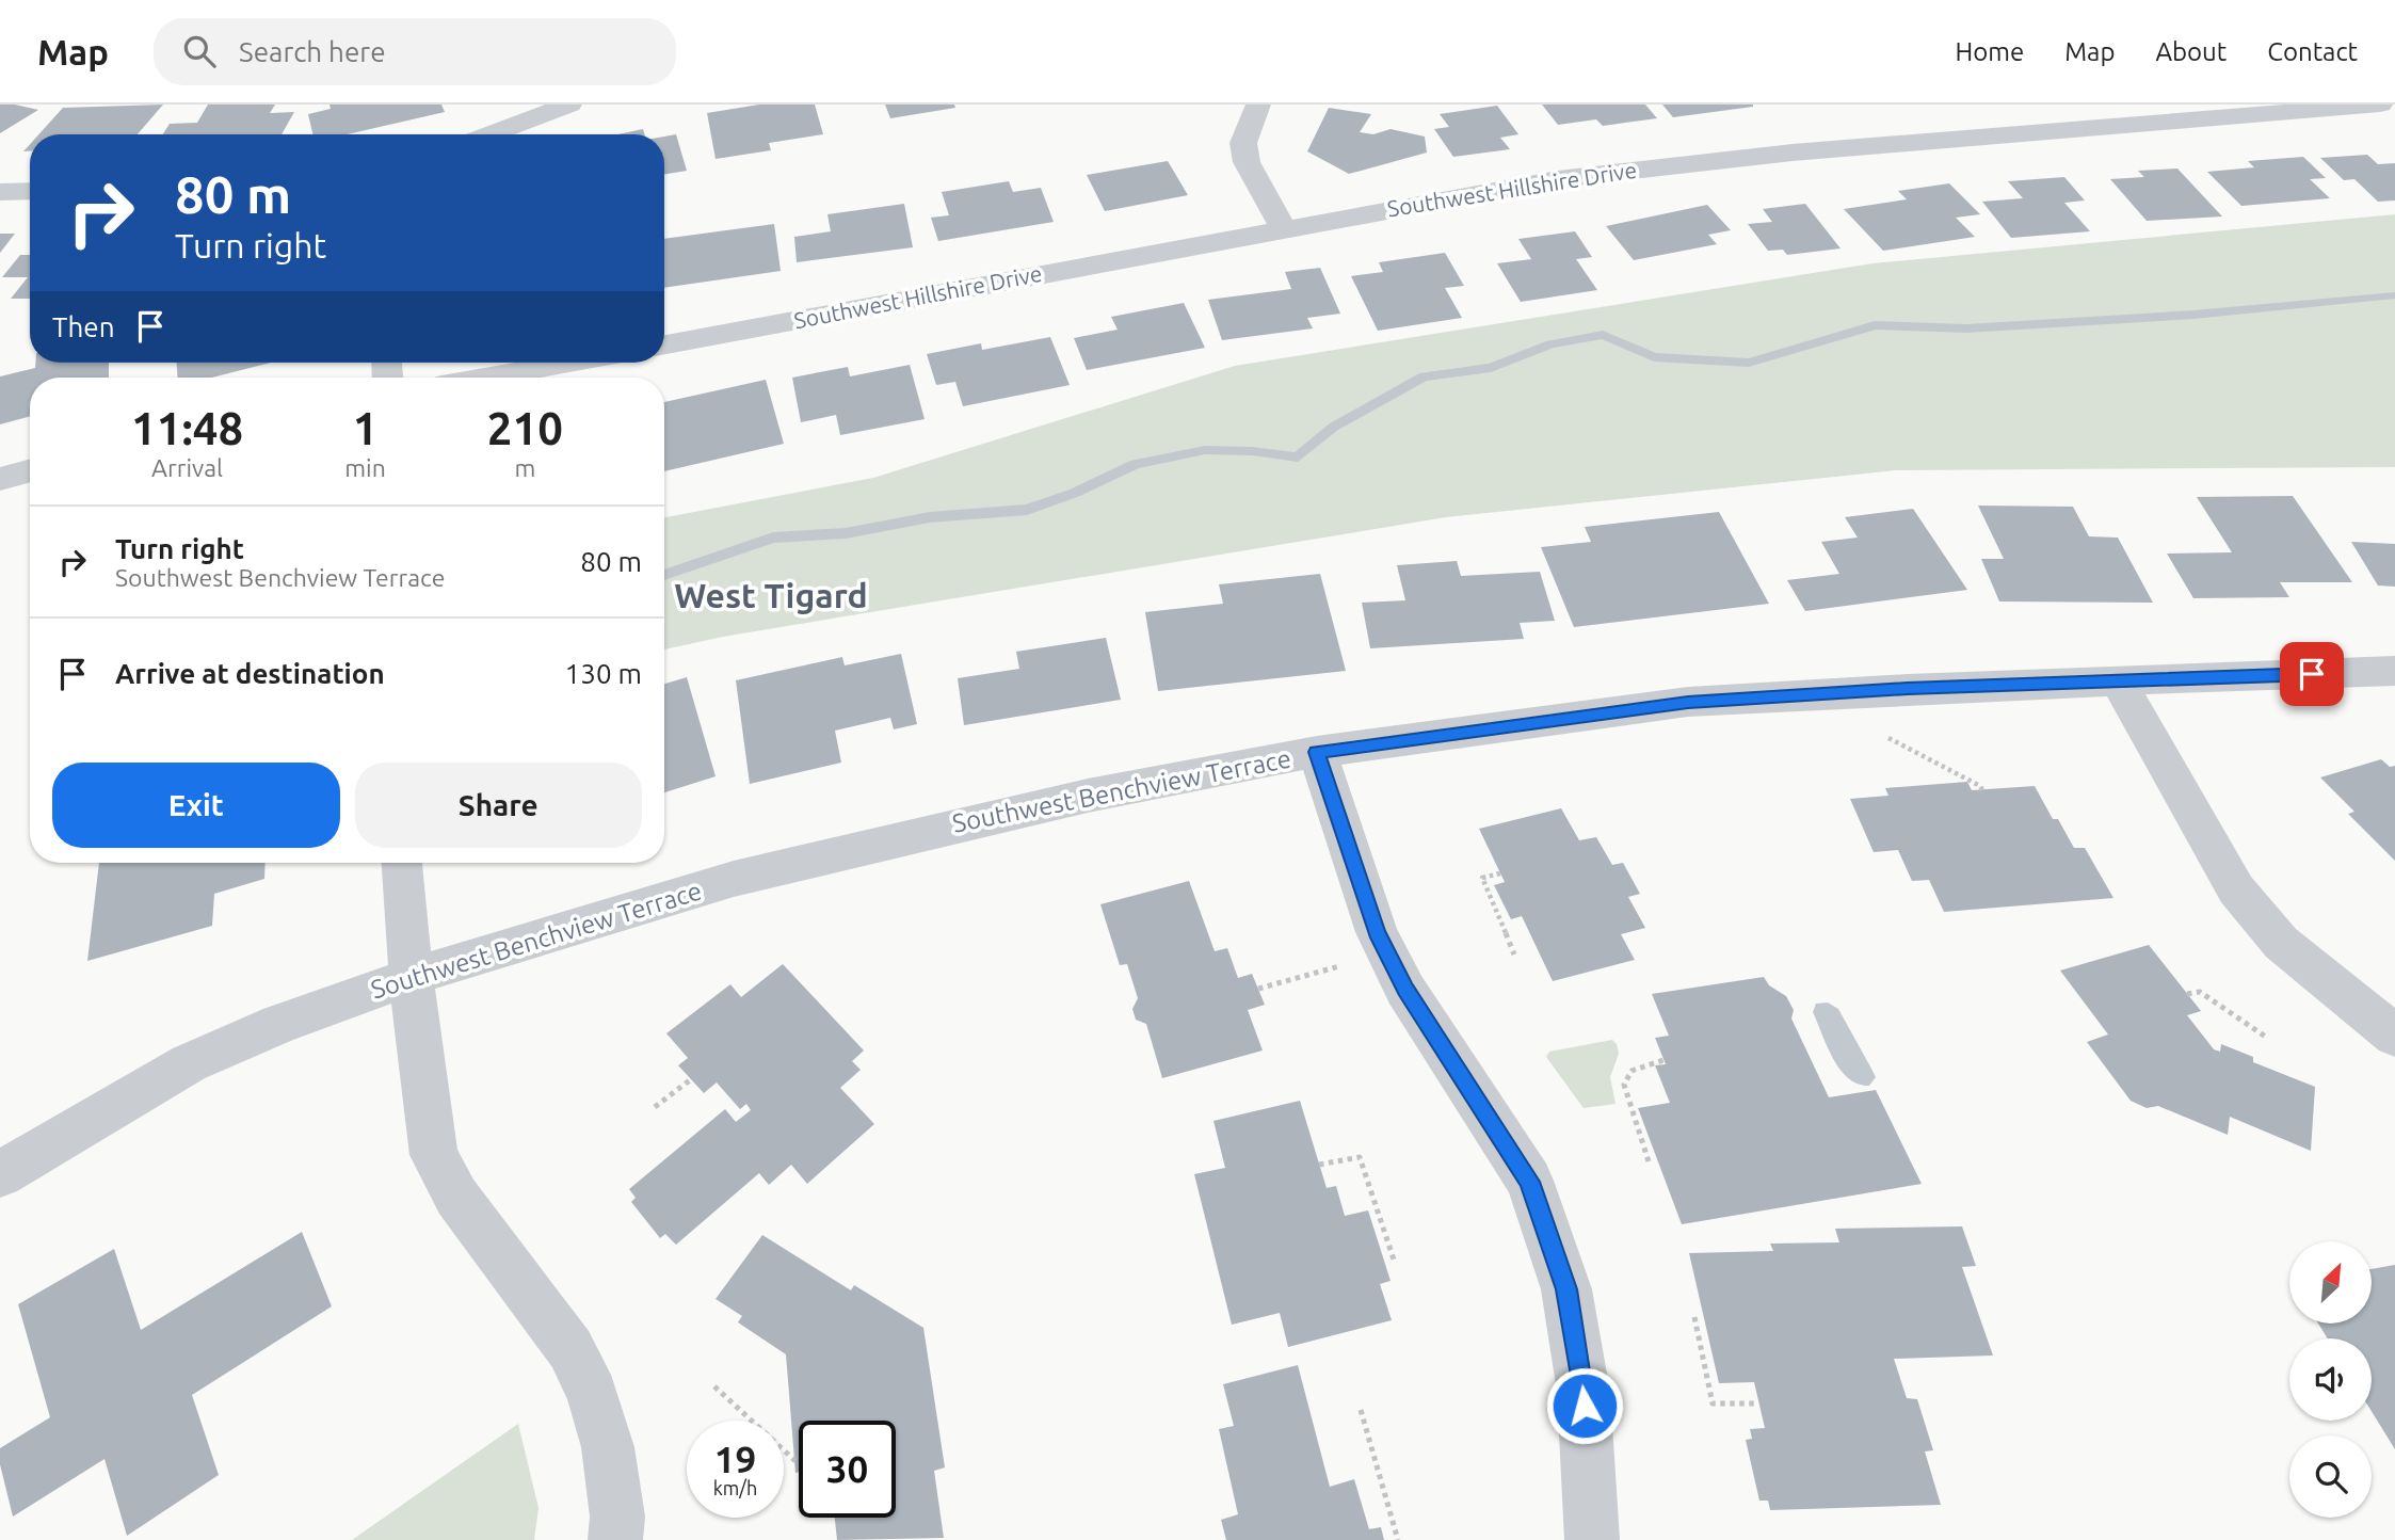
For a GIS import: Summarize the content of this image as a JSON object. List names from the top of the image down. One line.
{"streets":{"street":["Southwest Hillshire Drive","Southwest Benchview Terrace"]},"districts":["West Tigard"],"north":"top right","page":{"header":"Map","search":"Search here","nav":["Home","Map","About","Contact"],"turn":["80 m","Turn right"],"then":"Then","eta":["11:48","Arrival","1","min","210","m"],"list":[{"name":"Turn right","note":"Southwest Benchview Terrace","value":"80 m"},{"name":"Arrive at destination","value":"130 m"}],"buttons":["Exit","Share"],"speed":"19 km/h","limit":"30"}}
